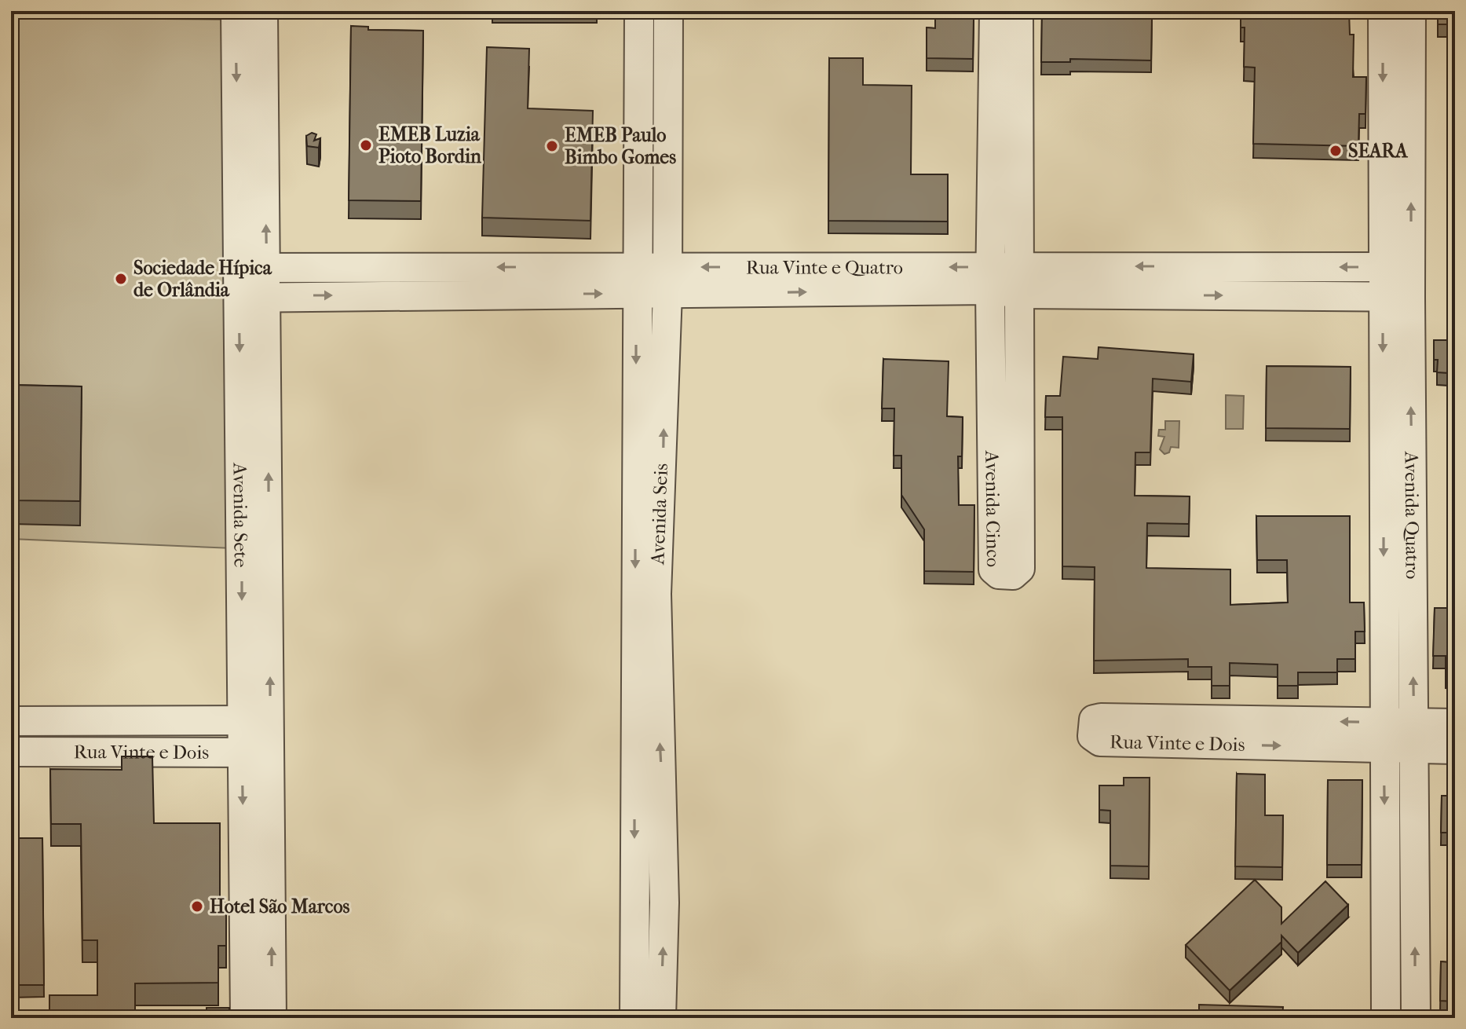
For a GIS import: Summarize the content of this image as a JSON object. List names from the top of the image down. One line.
{"streets":{"street":["Rua Vinte e Quatro","Avenida Cinco","Avenida Sete","Avenida Seis","Avenida Quatro","Rua Vinte e Dois"]},"crossings":[["Rua Vinte e Quatro","Avenida Cinco"],["Rua Vinte e Quatro","Avenida Sete"],["Rua Vinte e Quatro","Avenida Seis"],["Rua Vinte e Quatro","Avenida Quatro"],["Avenida Sete","Rua Vinte e Dois"],["Avenida Quatro","Rua Vinte e Dois"]],"places":["EMEB Luzia Pioto Bordin","EMEB Paulo Bimbo Gomes","SEARA","Sociedade Hípica de Orlândia","Hotel São Marcos"]}
